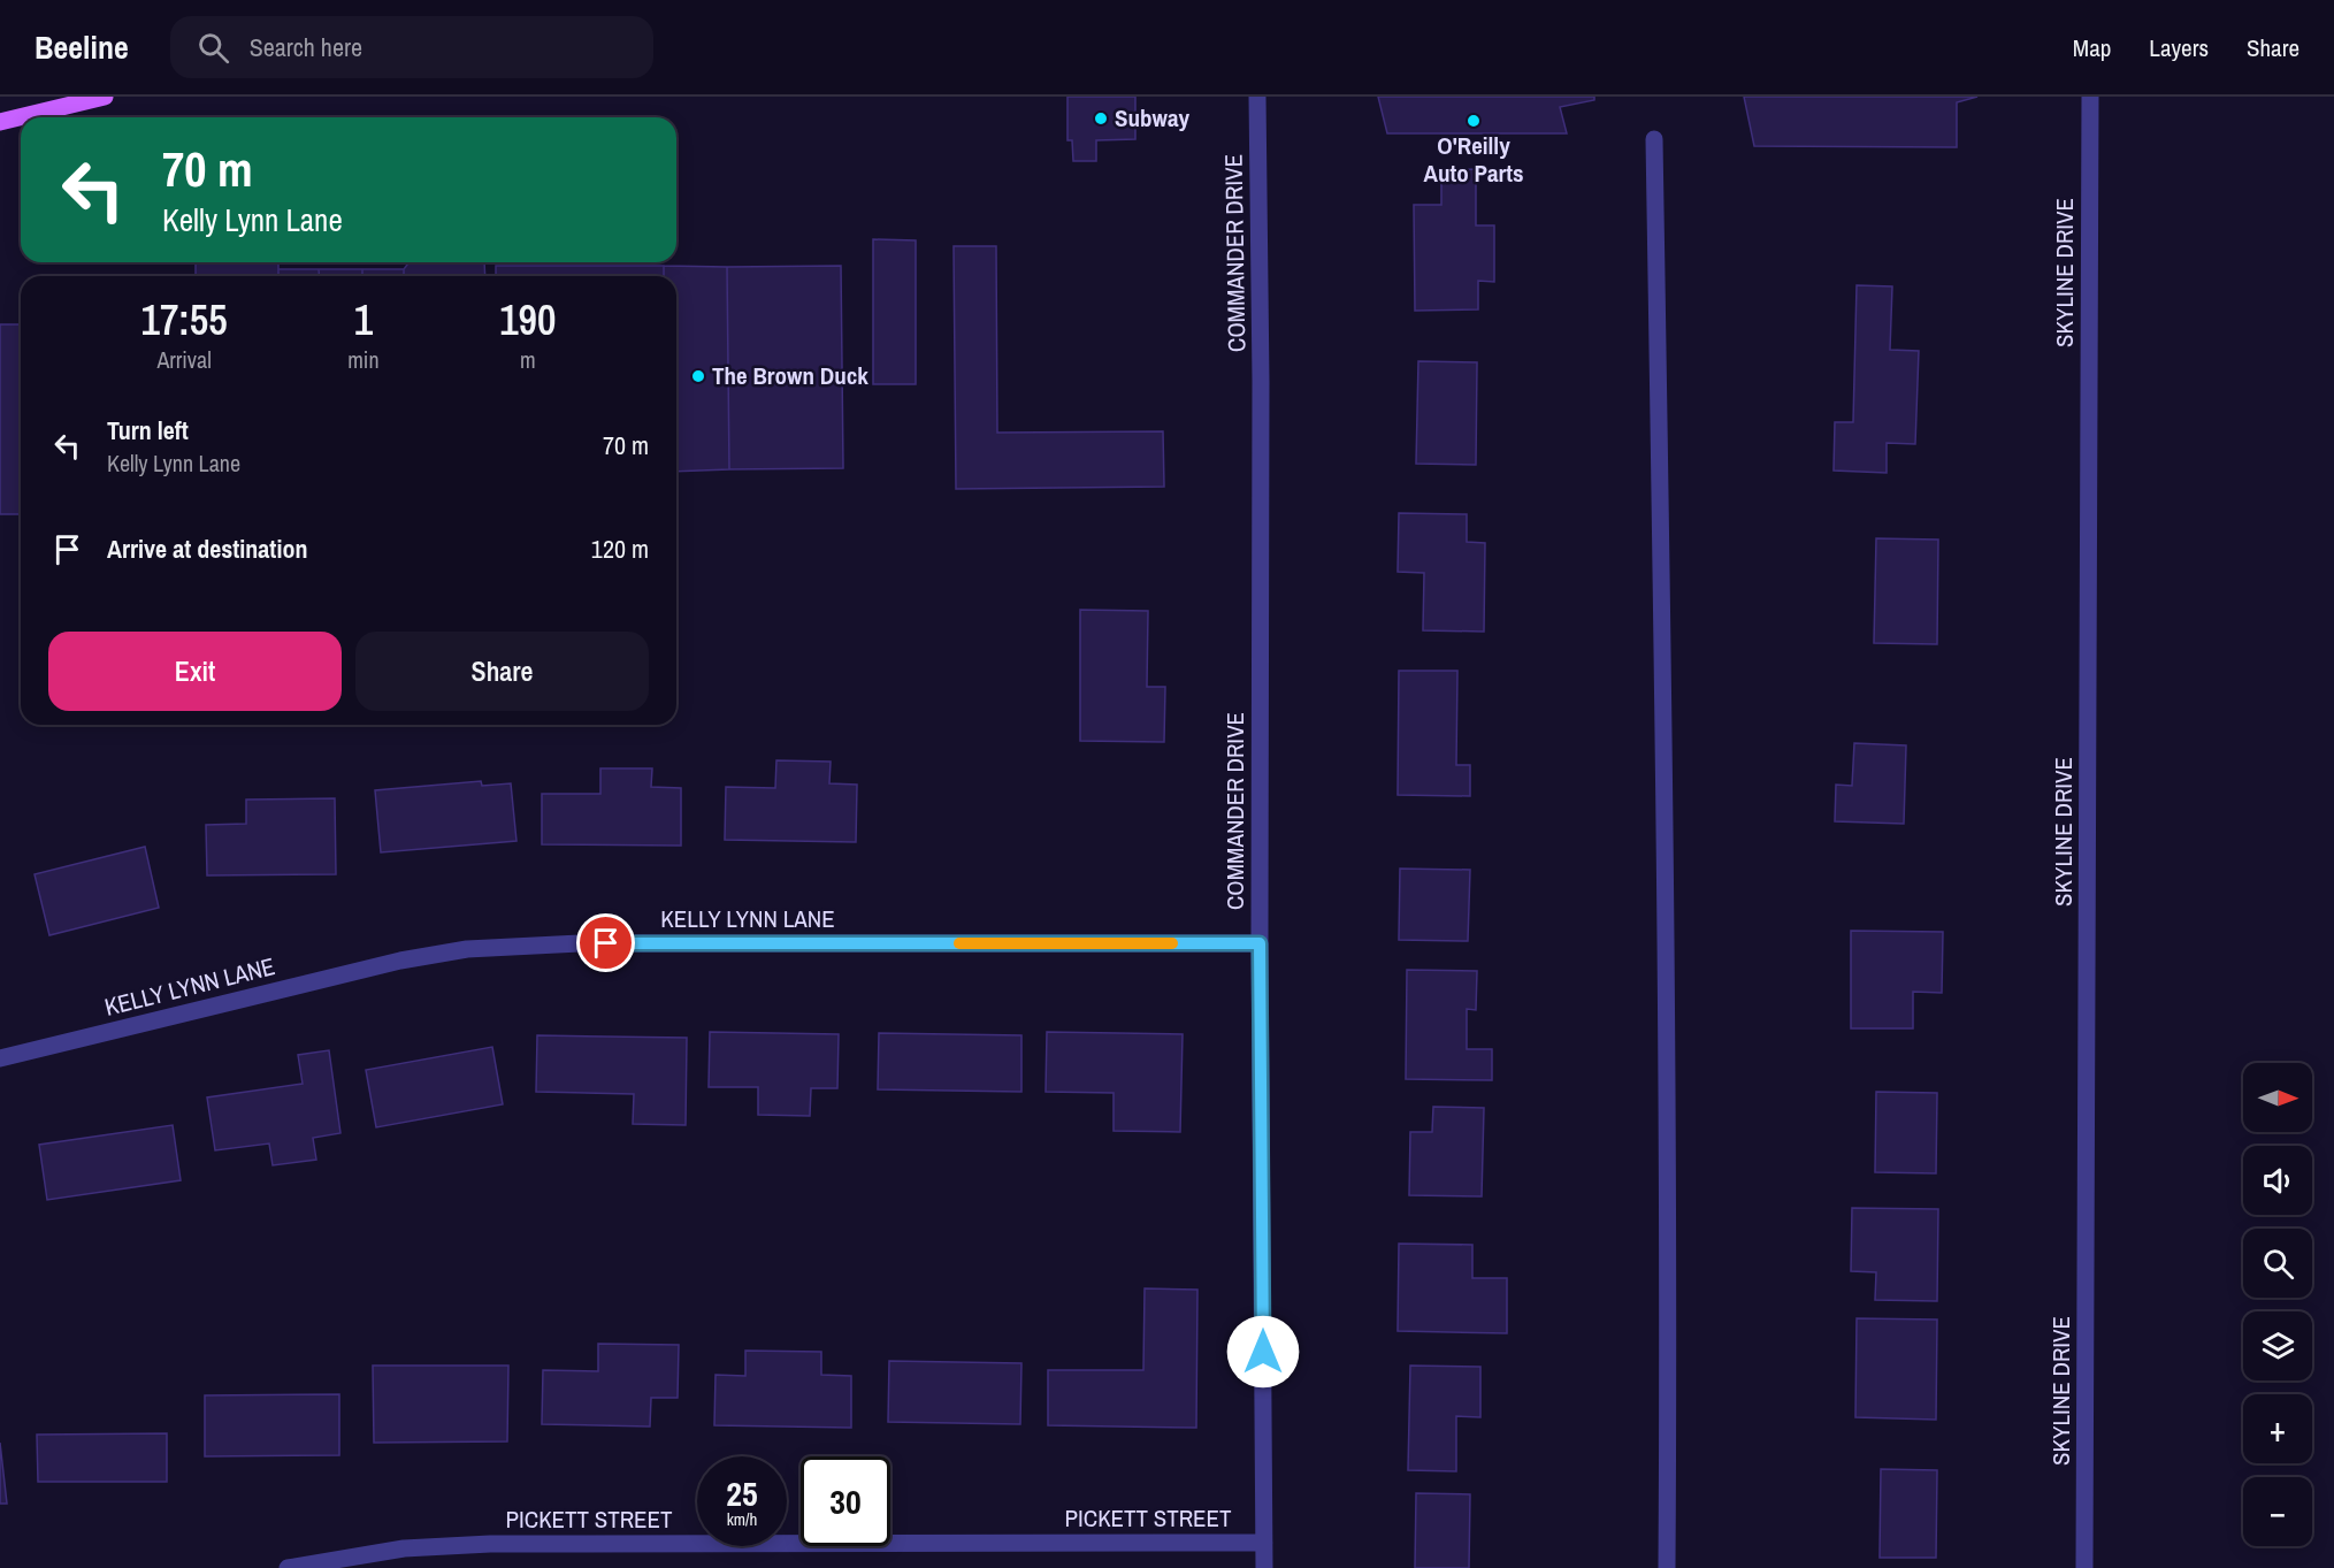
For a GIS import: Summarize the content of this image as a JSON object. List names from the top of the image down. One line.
{"streets":{"street":["COMMANDER DRIVE","SKYLINE DRIVE","KELLY LYNN LANE","PICKETT STREET"]},"crossings":[["COMMANDER DRIVE","KELLY LYNN LANE"],["COMMANDER DRIVE","PICKETT STREET"]],"places":["Subway","O'Reilly Auto Parts","The Brown Duck"],"north":"right","page":{"header":"Beeline","search":"Search here","nav":["Map","Layers","Share"],"turn":["70 m","Kelly Lynn Lane"],"eta":["17:55","Arrival","1","min","190","m"],"list":[{"name":"Turn left","note":"Kelly Lynn Lane","value":"70 m"},{"name":"Arrive at destination","value":"120 m"}],"buttons":["Exit","Share"],"map_buttons":["+","−"],"speed":"25 km/h","limit":"30"}}
